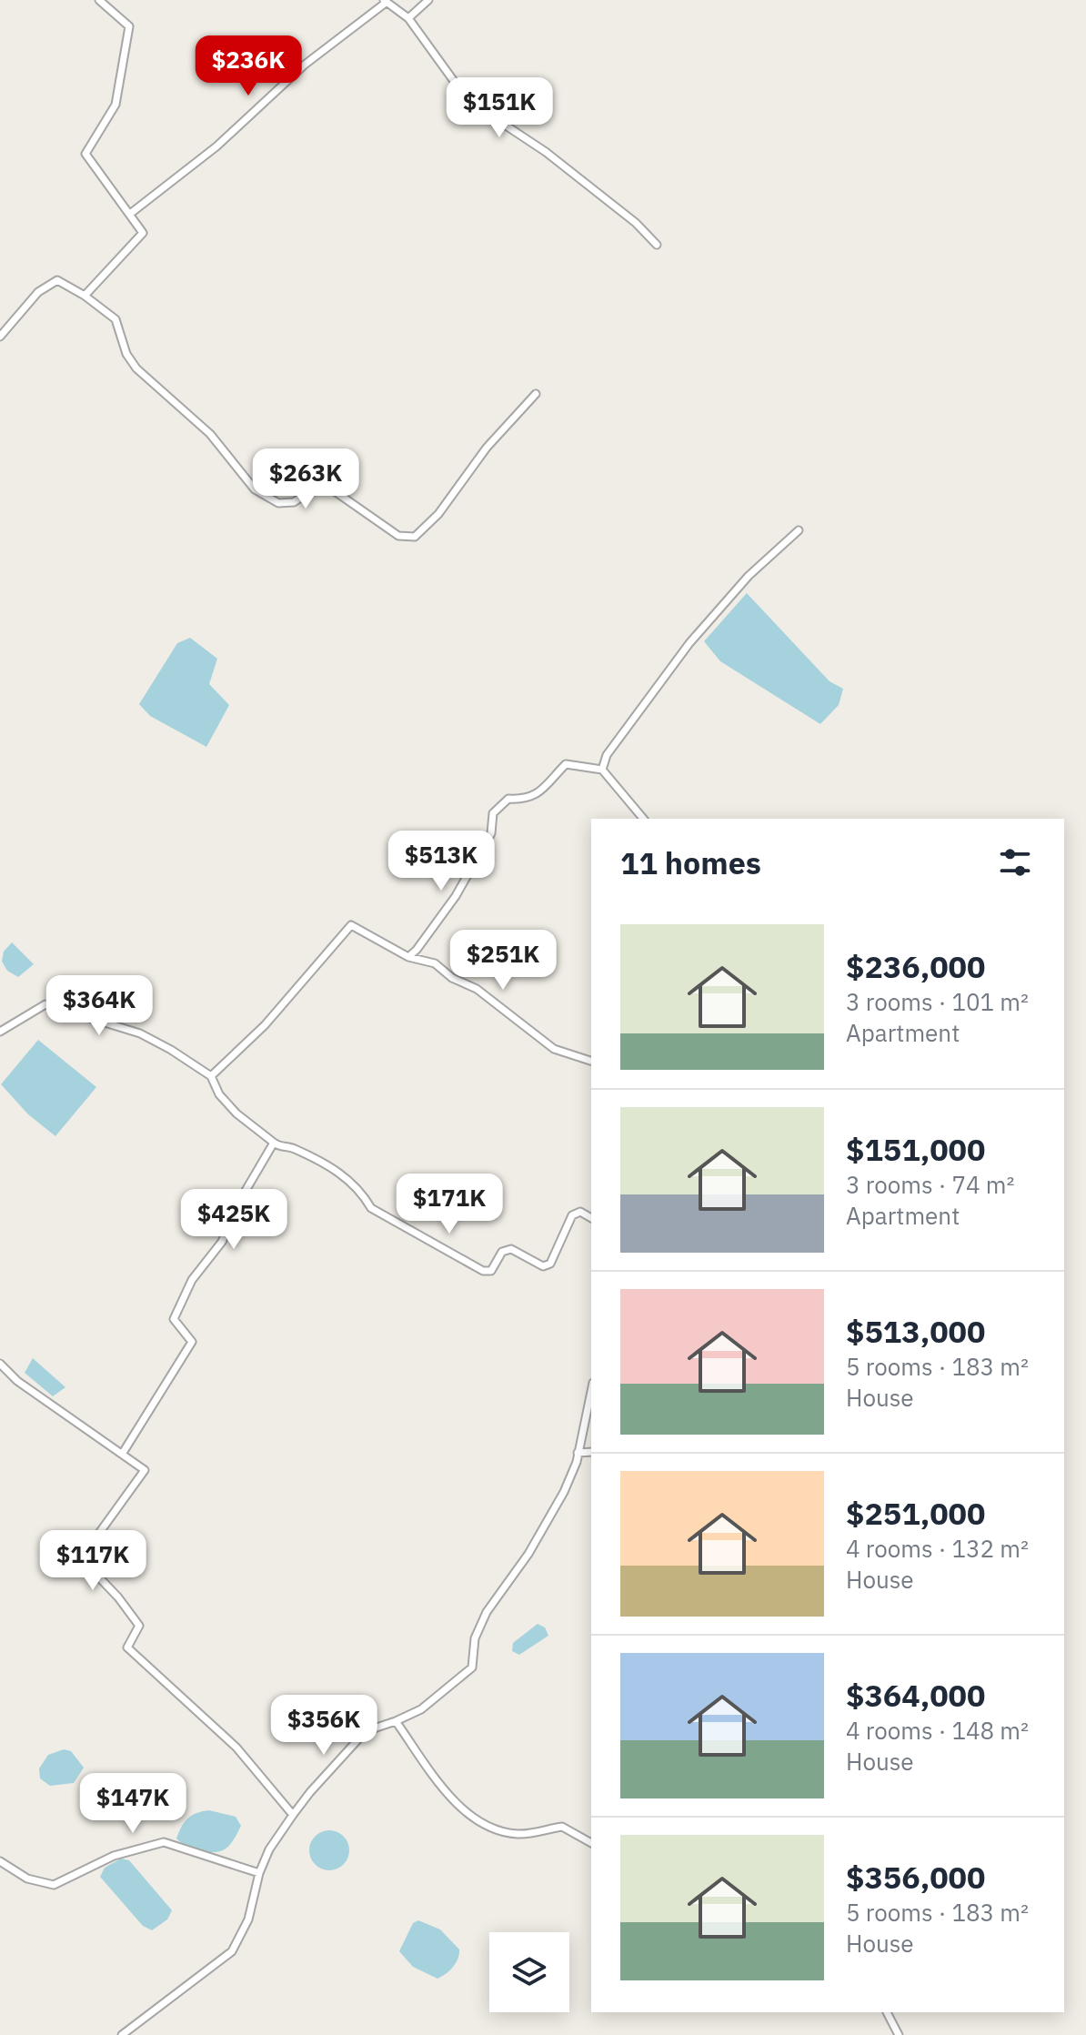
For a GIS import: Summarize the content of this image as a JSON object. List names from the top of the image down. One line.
{"page":{"price":["$236K","$151K","$263K","$513K","$251K","$364K","$171K","$425K","$117K","$356K","$147K"],"heading":"11 homes","list":[{"name":"$236,000","note":"3 rooms · 101 m² · Apartment"},{"name":"$151,000","note":"3 rooms · 74 m² · Apartment"},{"name":"$513,000","note":"5 rooms · 183 m² · House"},{"name":"$251,000","note":"4 rooms · 132 m² · House"},{"name":"$364,000","note":"4 rooms · 148 m² · House"},{"name":"$356,000","note":"5 rooms · 183 m² · House"}]}}
